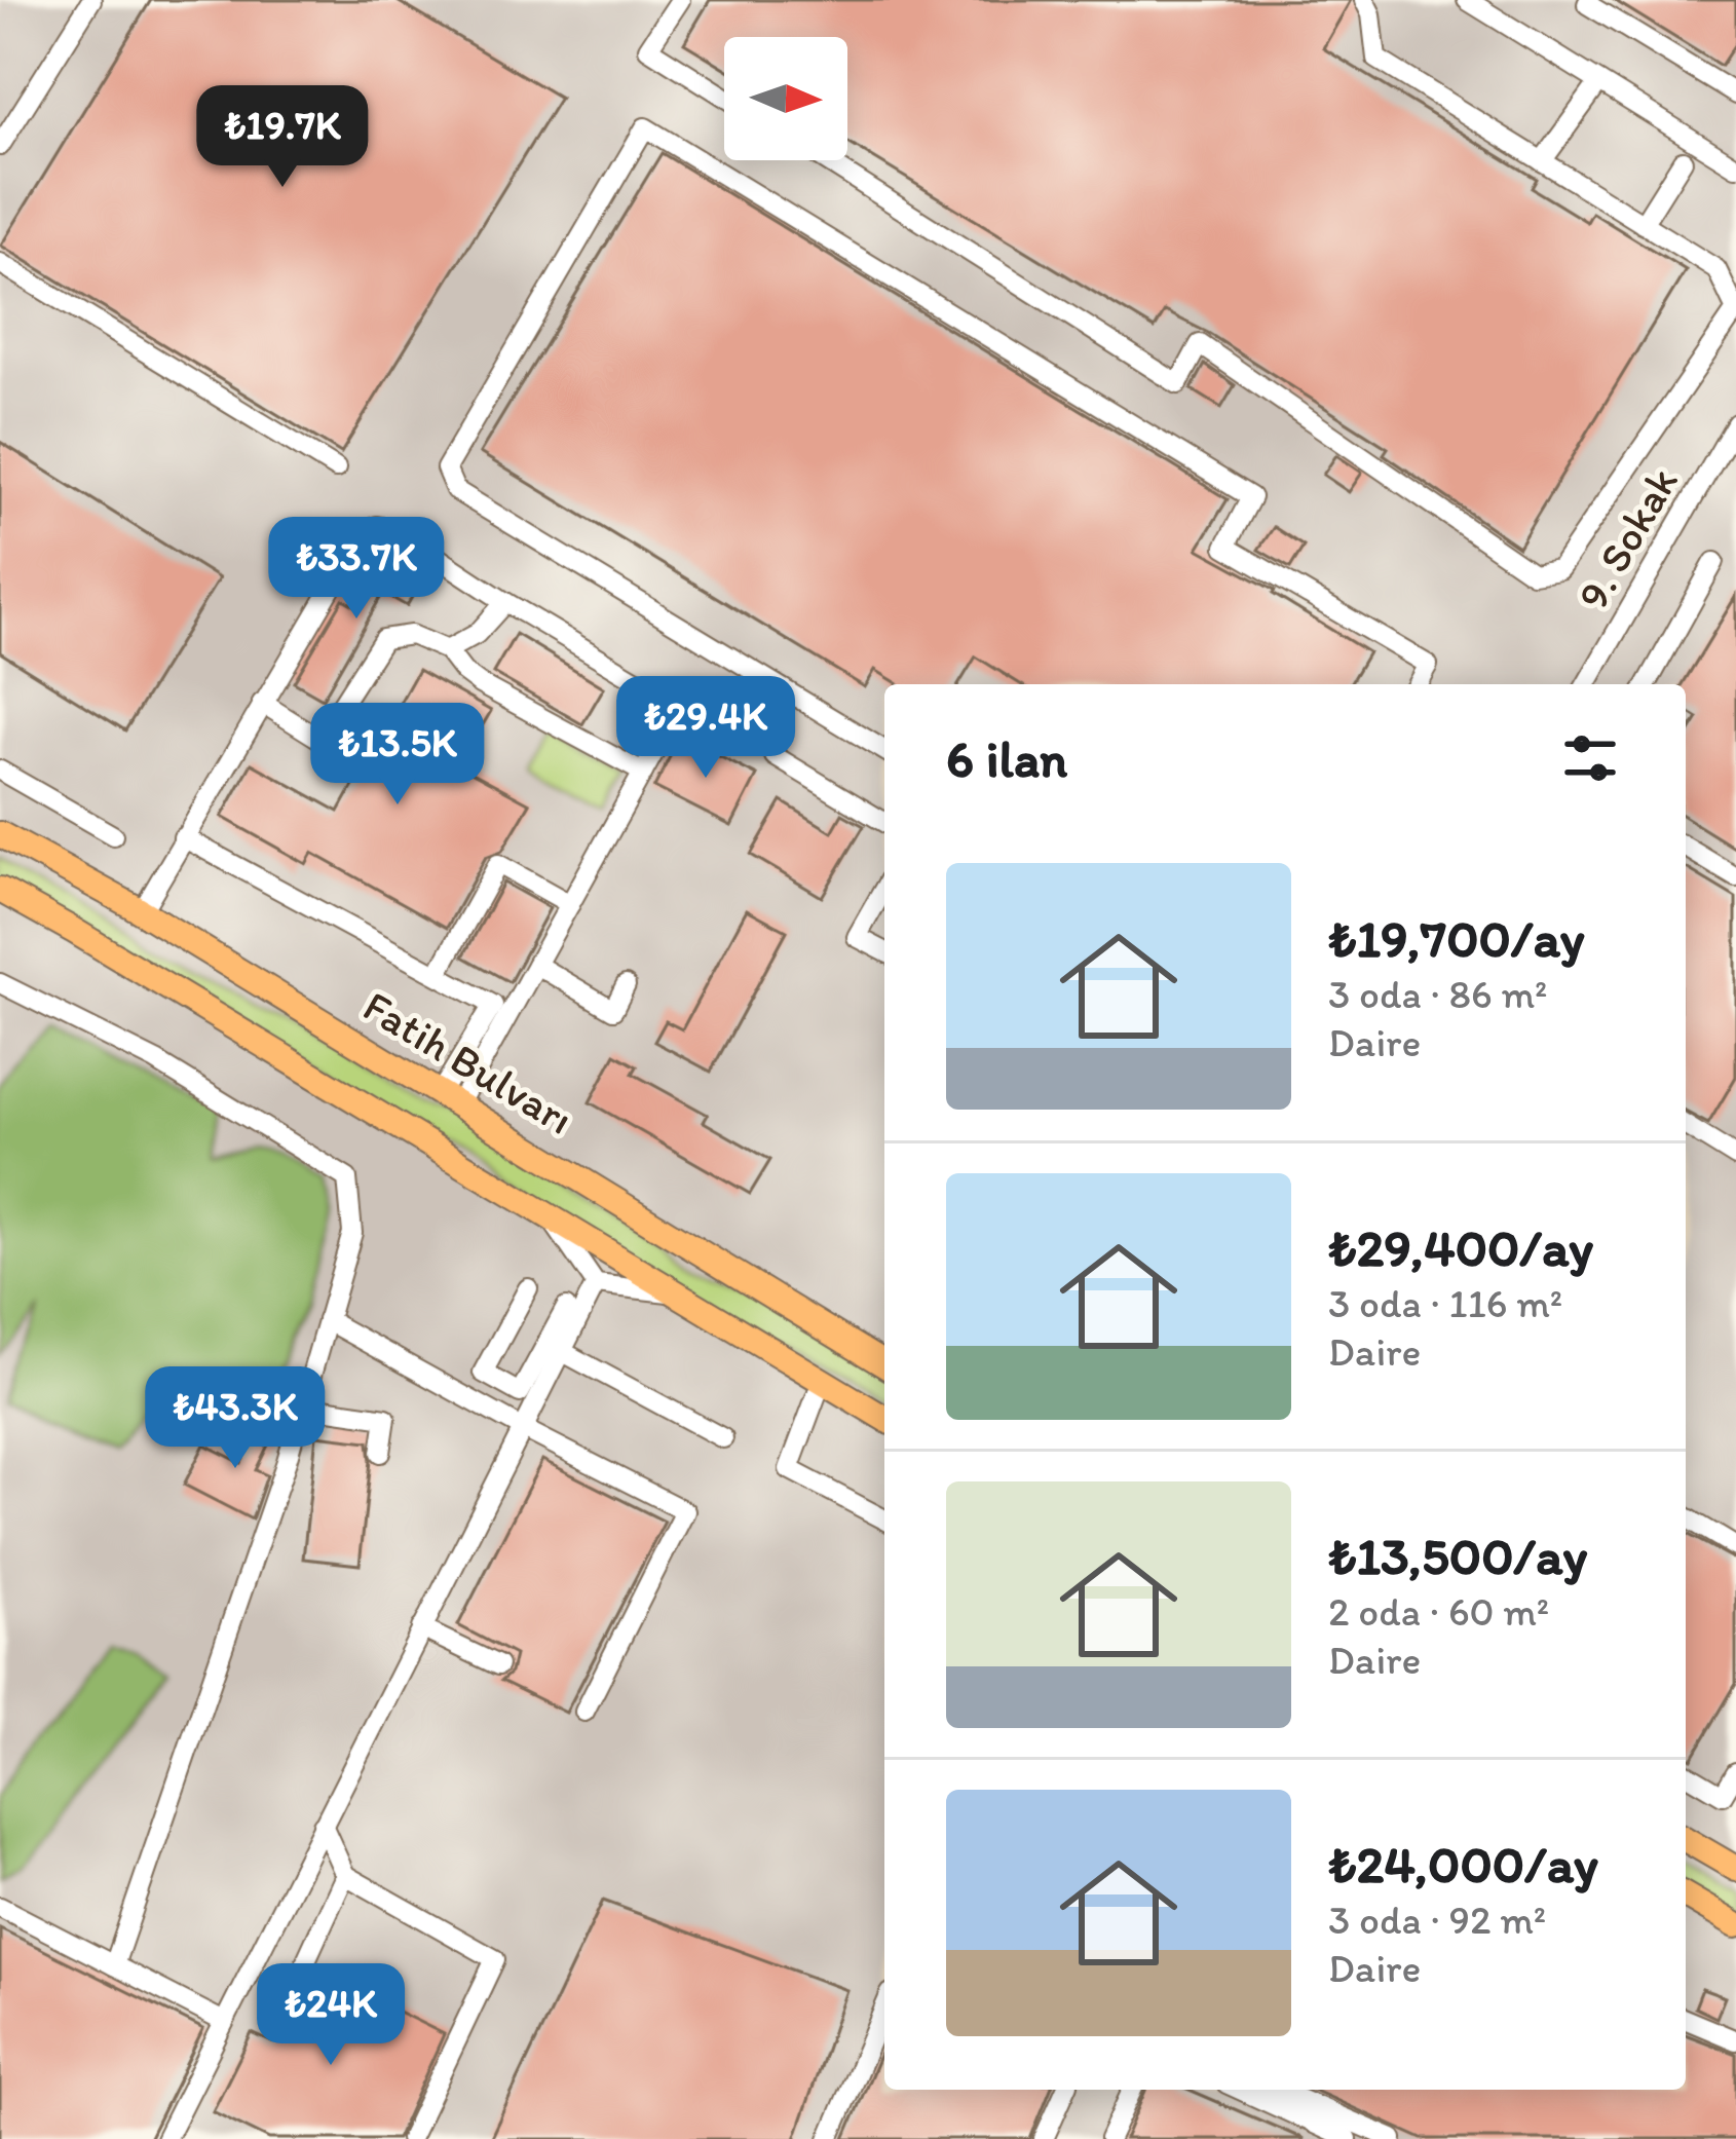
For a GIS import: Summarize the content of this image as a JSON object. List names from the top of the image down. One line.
{"streets":{"main road":["Fatih Bulvarı"],"street":["9. Sokak"]},"north":"right","page":{"price":["₺19.7K","₺33.7K","₺29.4K","₺13.5K","₺43.3K","₺24K"],"heading":"6 ilan","list":[{"name":"₺19,700/ay","note":"3 oda · 86 m² · Daire"},{"name":"₺29,400/ay","note":"3 oda · 116 m² · Daire"},{"name":"₺13,500/ay","note":"2 oda · 60 m² · Daire"},{"name":"₺24,000/ay","note":"3 oda · 92 m² · Daire"}]}}
